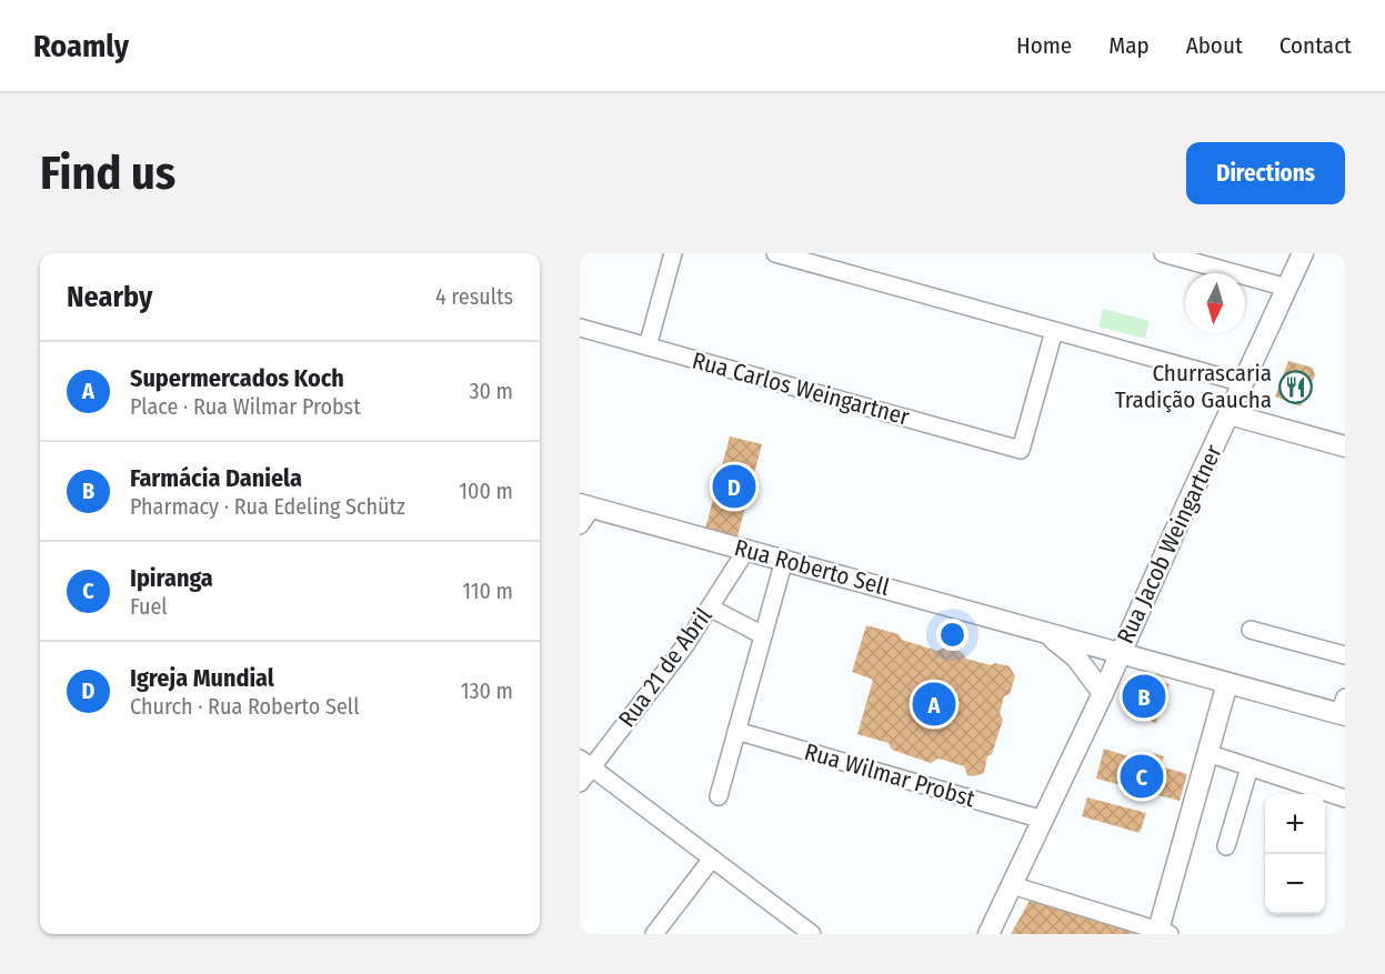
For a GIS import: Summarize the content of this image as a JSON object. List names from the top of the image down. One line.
{"streets":{"main road":["Rua Jacob Weingartner","Rua Roberto Sell"],"street":["Rua Carlos Weingartner","Rua 21 de Abril","Rua Wilmar Probst"]},"crossings":[["Rua Jacob Weingartner","Rua Roberto Sell"],["Rua Jacob Weingartner","Rua Wilmar Probst"],["Rua Roberto Sell","Rua 21 de Abril"]],"places":{"restaurant":["Churrascaria Tradição Gaucha"]},"north":"bottom","page":{"header":"Roamly","nav":["Home","Map","About","Contact"],"buttons":"Directions","title":"Find us","heading":["Nearby","4 results"],"list":[{"mark":"A","name":"Supermercados Koch","note":"Place · Rua Wilmar Probst","value":"30 m"},{"mark":"B","name":"Farmácia Daniela","note":"Pharmacy · Rua Edeling Schütz","value":"100 m"},{"mark":"C","name":"Ipiranga","note":"Fuel","value":"110 m"},{"mark":"D","name":"Igreja Mundial","note":"Church · Rua Roberto Sell","value":"130 m"}],"pins":["D","B","A","C"],"map_buttons":["+","−"]}}
